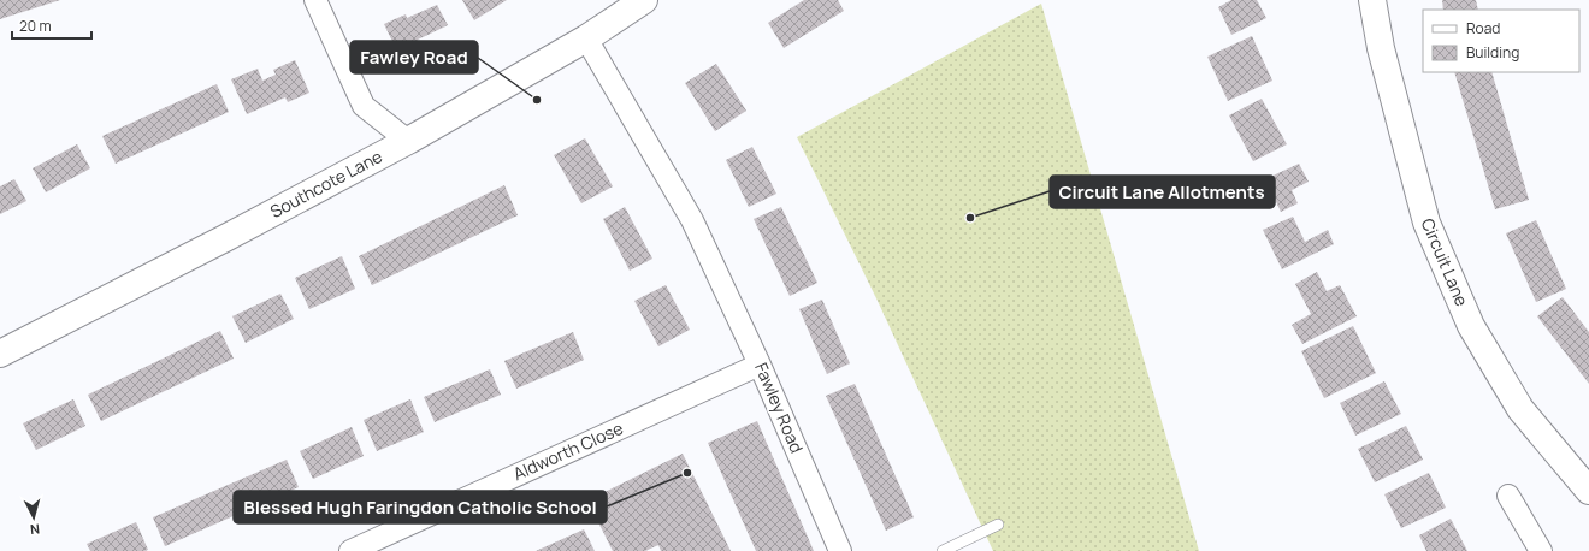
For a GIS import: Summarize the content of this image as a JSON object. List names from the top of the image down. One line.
{"streets":{"street":["Southcote Lane","Circuit Lane","Fawley Road","Aldworth Close"]},"crossings":[["Southcote Lane","Fawley Road"],["Fawley Road","Aldworth Close"]],"places":["Fawley Road","Circuit Lane Allotments","Blessed Hugh Faringdon Catholic School"],"legend":["Road","Building"],"scale_bar":"20 m","north":"bottom"}
